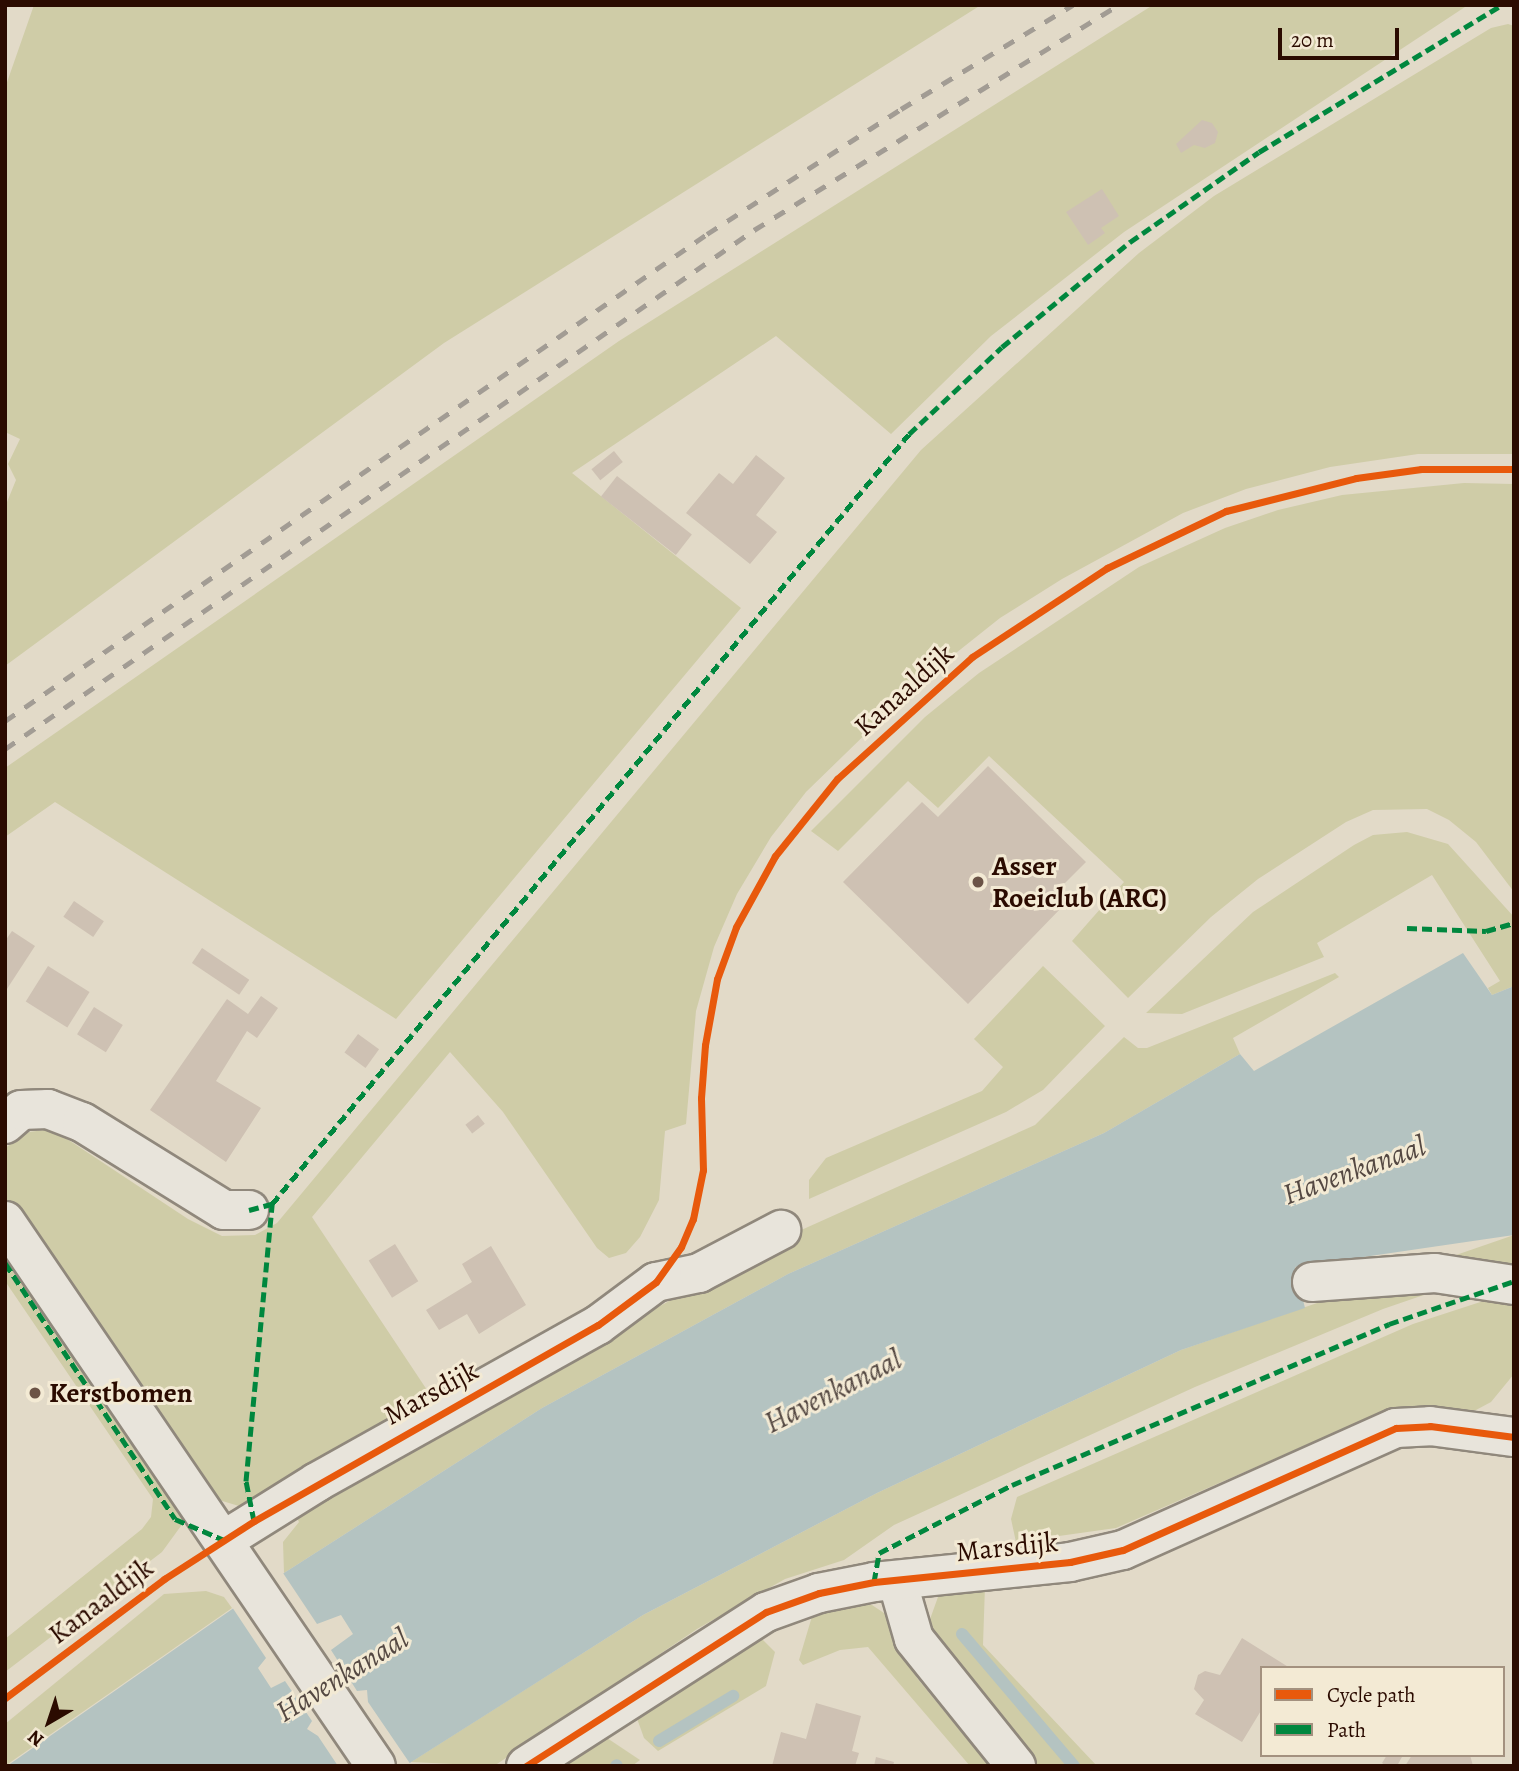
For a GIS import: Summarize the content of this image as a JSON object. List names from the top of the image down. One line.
{"streets":{"street":["Marsdijk"],"cycle path":["Kanaaldijk"]},"water":["Havenkanaal"],"places":["Asser Roeiclub (ARC)","Kerstbomen"],"legend":["Cycle path","Path"],"scale_bar":"20 m","north":"bottom left"}
